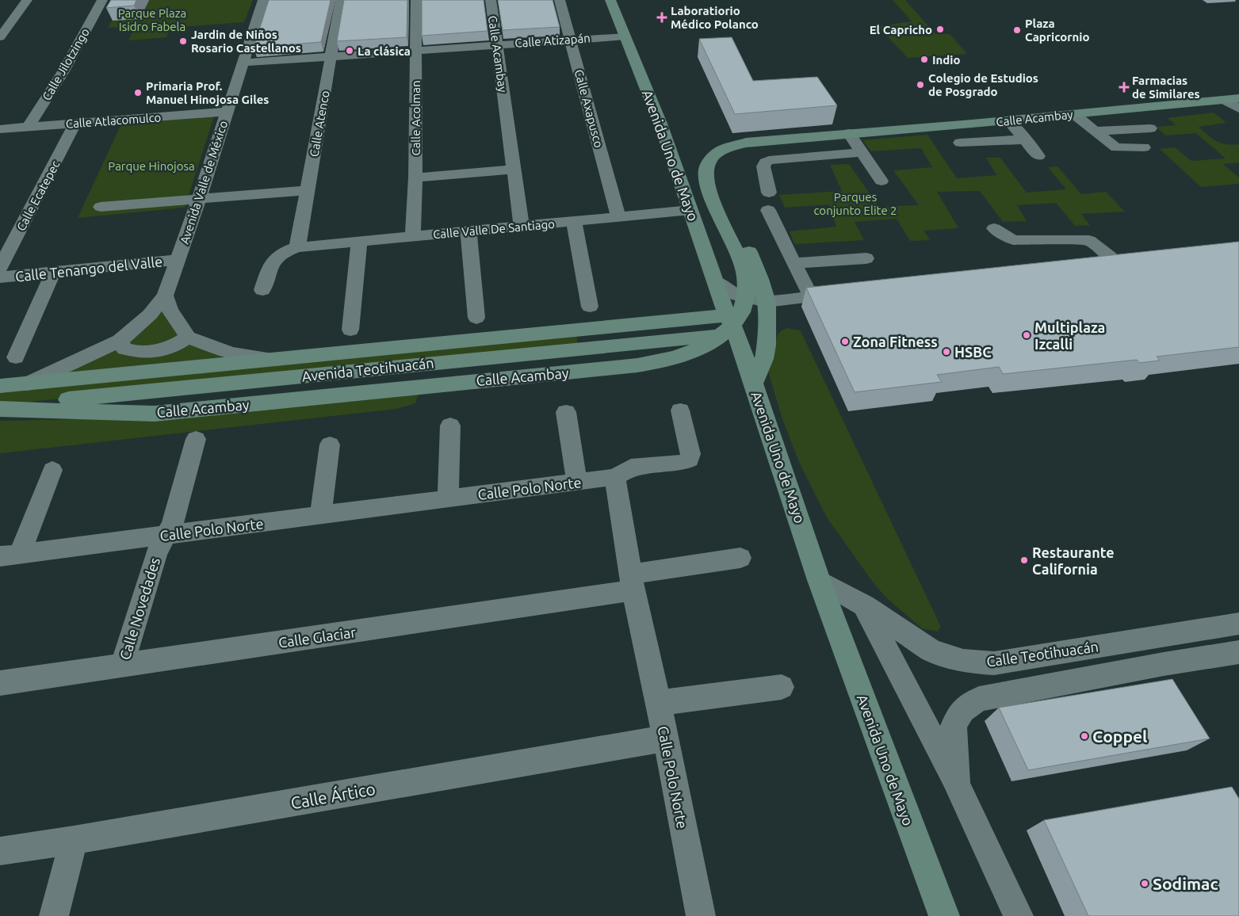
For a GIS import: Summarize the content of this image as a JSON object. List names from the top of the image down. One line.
{"streets":{"main road":["Calle Acambay","Avenida Uno de Mayo","Avenida Teotihuacán"],"street":["Calle Atizapán","Calle Jilotzingo","Calle Axapusco","Calle Acolman","Calle Atlacomulco","Calle Atenco","Avenida Valle de México","Calle Ecatepec","Calle Valle De Santiago","Calle Tenango del Valle","Calle Polo Norte","Calle Novedades","Calle Glaciar","Calle Teotihuacán","Calle Ártico"]},"crossings":[["Calle Atizapán","Calle Acambay"],["Calle Atizapán","Calle Axapusco"],["Calle Atizapán","Calle Acolman"],["Calle Atizapán","Calle Atenco"],["Calle Atizapán","Avenida Uno de Mayo"],["Calle Atizapán","Avenida Valle de México"],["Calle Acambay","Avenida Uno de Mayo"],["Calle Acambay","Calle Valle De Santiago"],["Calle Acambay","Avenida Teotihuacán"],["Calle Jilotzingo","Calle Atlacomulco"],["Calle Axapusco","Calle Valle De Santiago"],["Calle Acolman","Calle Valle De Santiago"],["Calle Atlacomulco","Avenida Valle de México"],["Calle Atlacomulco","Calle Ecatepec"],["Calle Atenco","Calle Valle De Santiago"],["Avenida Uno de Mayo","Calle Valle De Santiago"],["Avenida Uno de Mayo","Avenida Teotihuacán"],["Avenida Uno de Mayo","Calle Teotihuacán"],["Avenida Valle de México","Calle Tenango del Valle"],["Avenida Valle de México","Avenida Teotihuacán"],["Calle Polo Norte","Calle Novedades"],["Calle Polo Norte","Calle Glaciar"],["Calle Polo Norte","Calle Ártico"],["Calle Novedades","Calle Glaciar"]],"parks":["Parque Plaza Isidro Fabela","Parque Hinojosa","Parques conjunto Elite 2"],"places":{"health":["Laboratiorio Médico Polanco","Farmacias de Similares"],"other":["El Capricho","Plaza Capricornio","Jardin de Niños Rosario Castellanos","La clásica","Indio","Colegio de Estudios de Posgrado","Primaria Prof. Manuel Hinojosa Giles","Multiplaza Izcalli","Zona Fitness","HSBC","Restaurante California","Coppel","Sodimac"]}}
